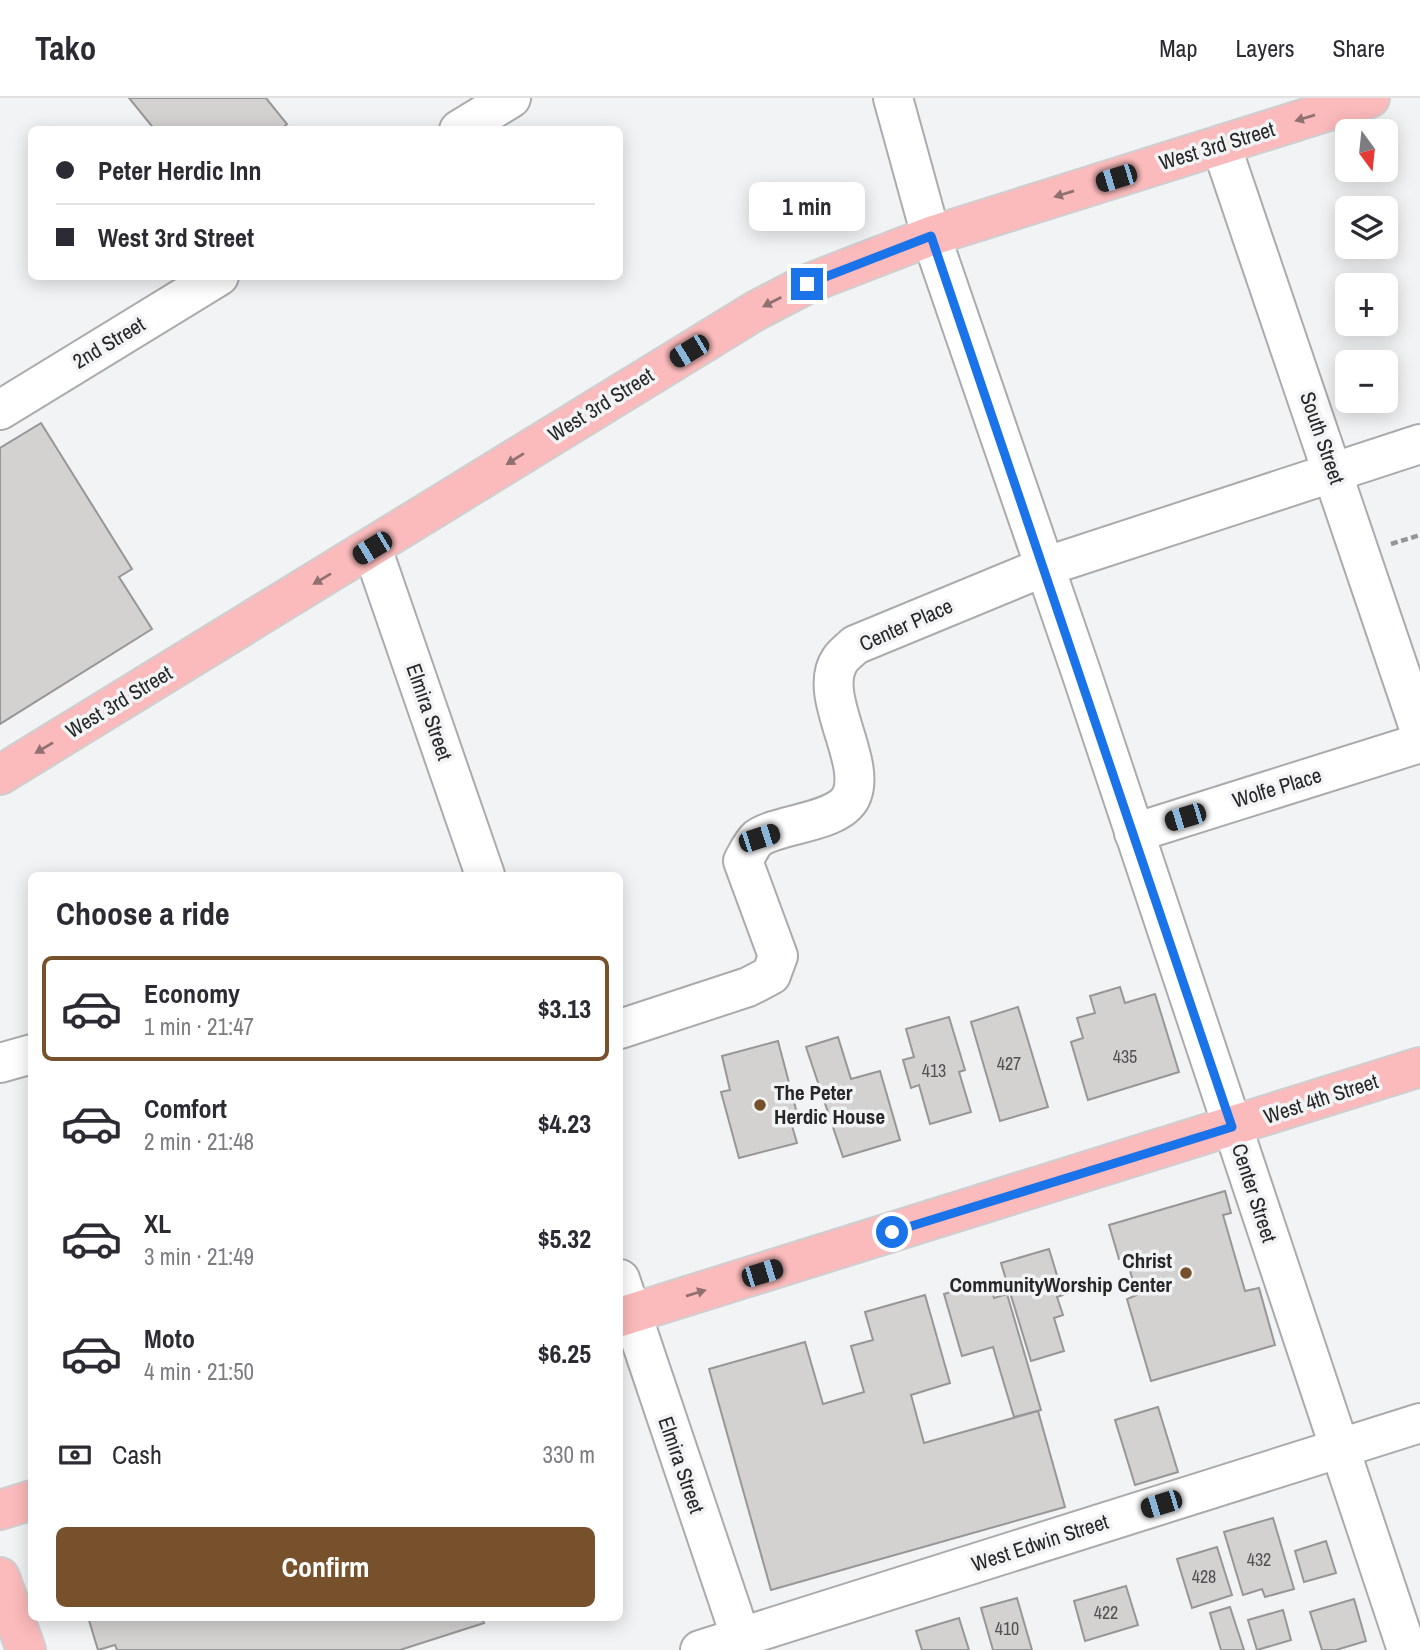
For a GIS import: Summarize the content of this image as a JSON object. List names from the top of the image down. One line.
{"streets":{"main road":["West 3rd Street","West 4th Street"],"street":["2nd Street","South Street","Center Place","Elmira Street","Wolfe Place","Center Street","West Edwin Street"]},"crossings":[["West 3rd Street","South Street"],["West 3rd Street","Elmira Street"],["West 3rd Street","Center Street"],["South Street","Center Place"],["Center Place","Center Street"],["Elmira Street","West 4th Street"],["Elmira Street","West Edwin Street"],["Wolfe Place","Center Street"],["West 4th Street","Center Street"],["Center Street","West Edwin Street"]],"one_way":["West 3rd Street","West 4th Street"],"places":["The Peter Herdic House","Christ CommunityWorship Center"],"house_numbers":["435","427","413","432","428","422","410"],"north":"bottom","page":{"header":"Tako","nav":["Map","Layers","Share"],"map_buttons":["+","−"],"banner":["Peter Herdic Inn","West 3rd Street"],"bubble":"1 min","heading":"Choose a ride","list":[{"name":"Economy","note":"1 min · 21:47","value":"$3.13"},{"name":"Comfort","note":"2 min · 21:48","value":"$4.23"},{"name":"XL","note":"3 min · 21:49","value":"$5.32"},{"name":"Moto","note":"4 min · 21:50","value":"$6.25"}],"pay":["Cash","330 m"],"buttons":"Confirm"}}
